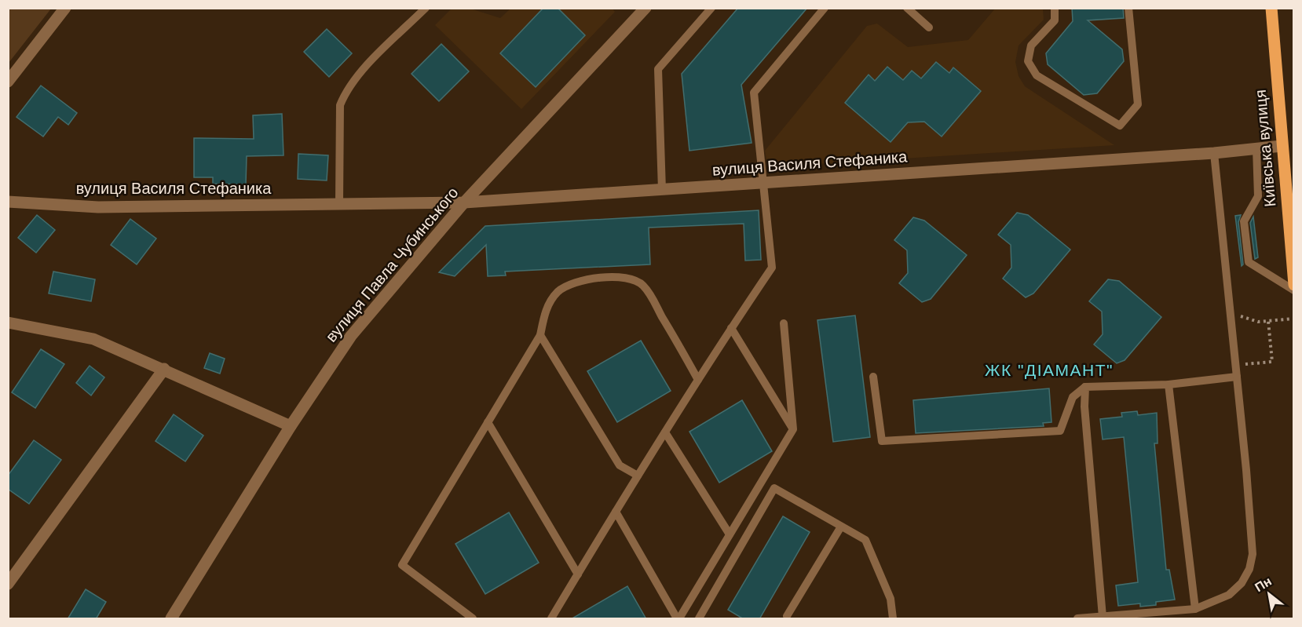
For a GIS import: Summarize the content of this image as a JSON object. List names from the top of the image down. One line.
{"streets":{"main road":["Київська вулиця"],"street":["вулиця Василя Стефаника","вулиця Павла Чубинського"]},"crossings":[["Київська вулиця","вулиця Василя Стефаника"],["вулиця Василя Стефаника","вулиця Павла Чубинського"]],"districts":["ЖК \"ДІАМАНТ\""],"north":"top left"}
